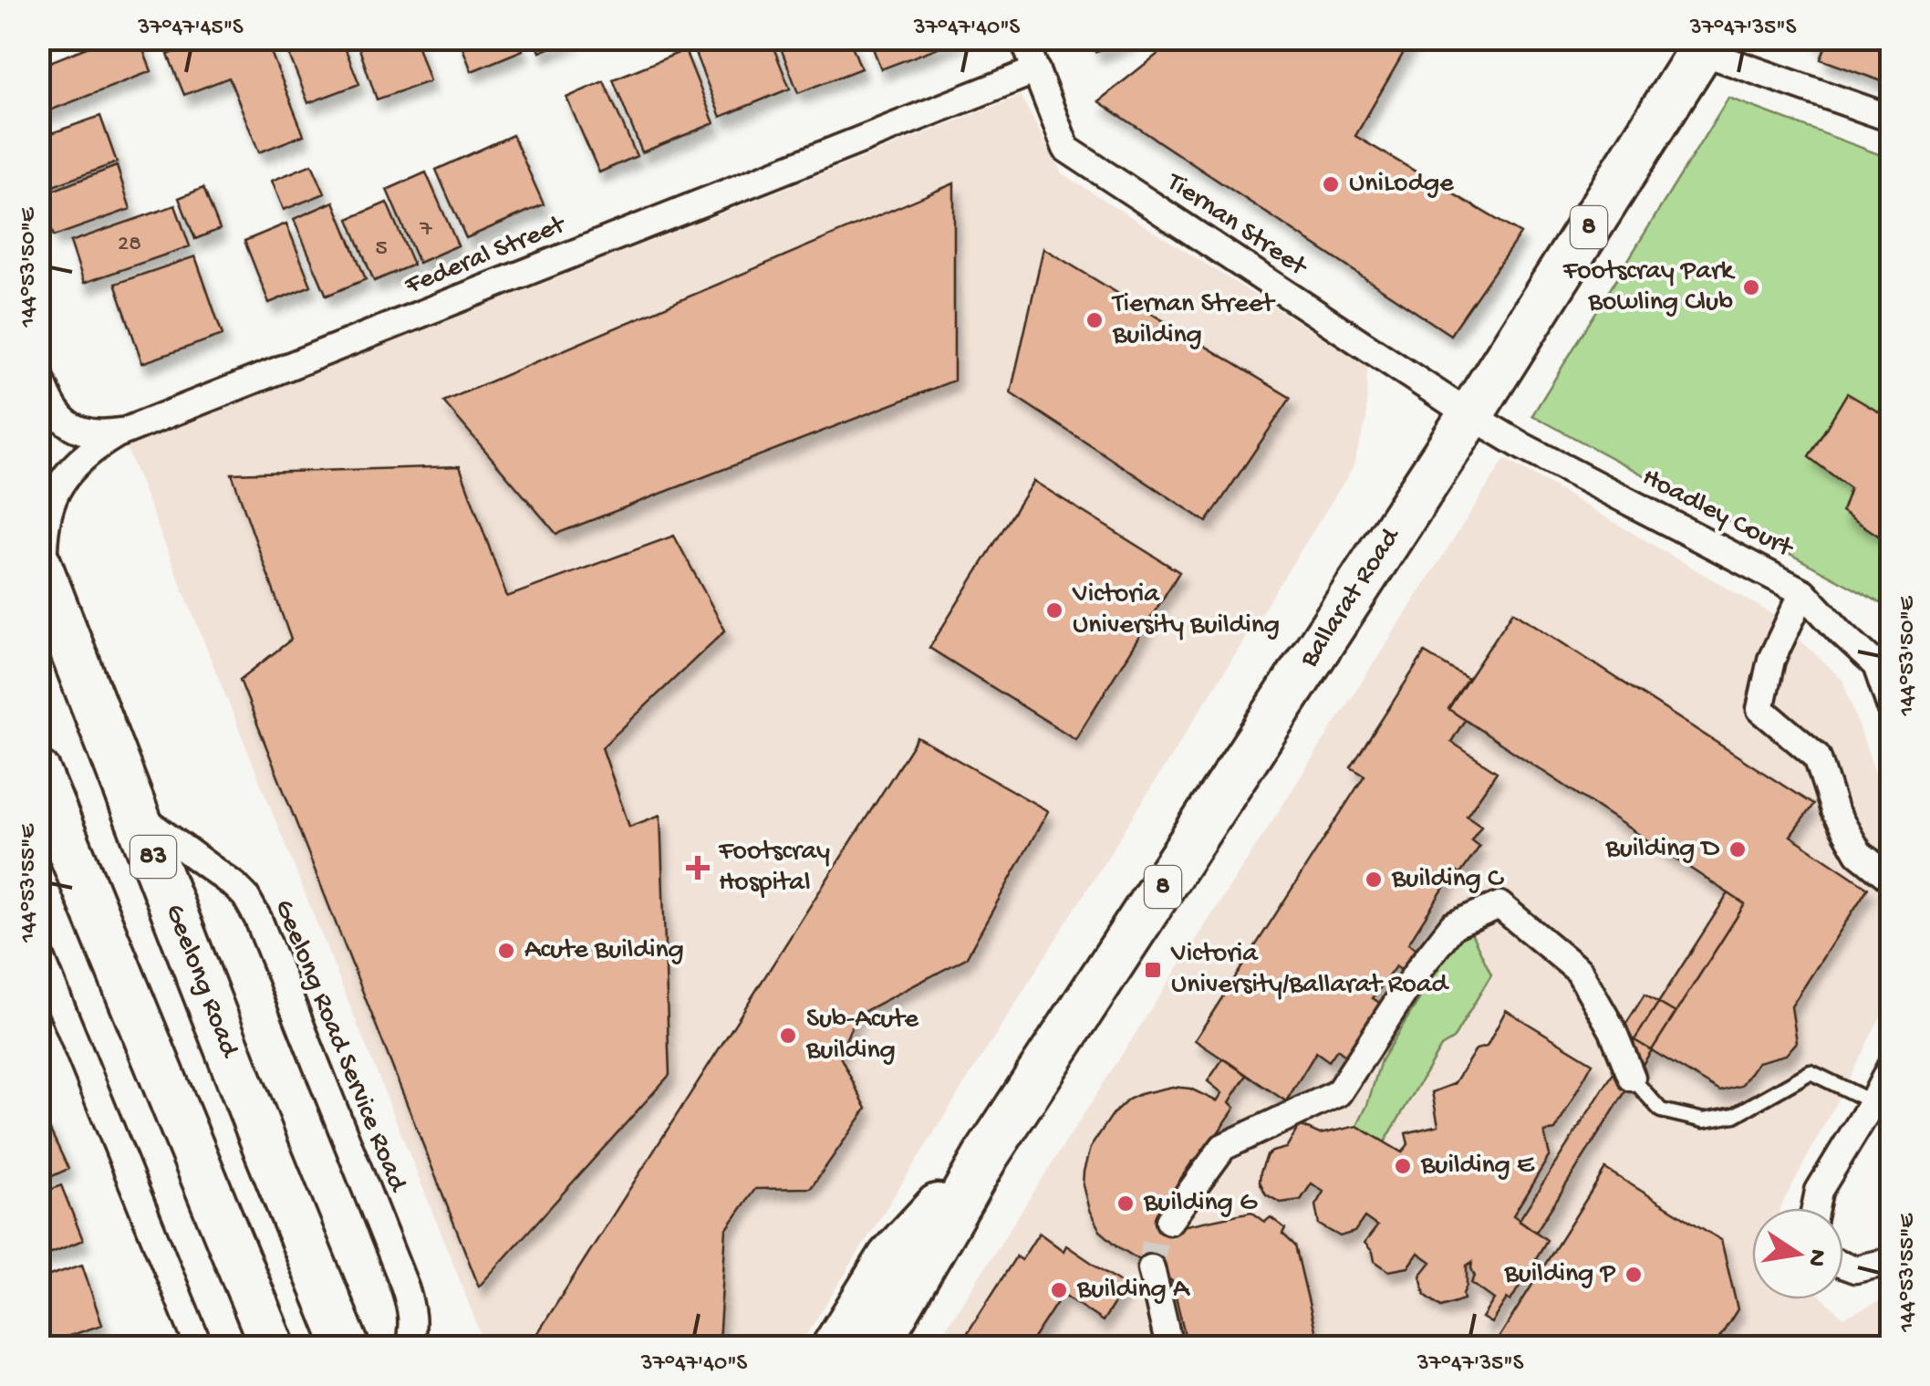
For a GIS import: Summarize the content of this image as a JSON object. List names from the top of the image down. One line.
{"streets":{"highway":["8","Ballarat Road","83","Geelong Road"],"street":["Tiernan Street","Federal Street","Hoadley Court","Geelong Road Service Road"]},"crossings":[["Tiernan Street","Federal Street"],["Tiernan Street","Hoadley Court"],["Tiernan Street","Ballarat Road"],["Federal Street","Geelong Road"],["Hoadley Court","Ballarat Road"],["Geelong Road","Geelong Road Service Road"]],"places":{"other":["UniLodge","Footscray Park Bowling Club","Tiernan Street Building","Victoria University Building","Building D","Building C","Acute Building","Sub-Acute Building","Building E","Building G","Building P","Building A"],"health":["Footscray Hospital"],"transit":["Victoria University/Ballarat Road"]},"house_numbers":["7","28","5"],"north":"right","coordinates":["37°47'45\"S","37°47'40\"S","37°47'35\"S","144°53'50\"E","144°53'55\"E"]}
